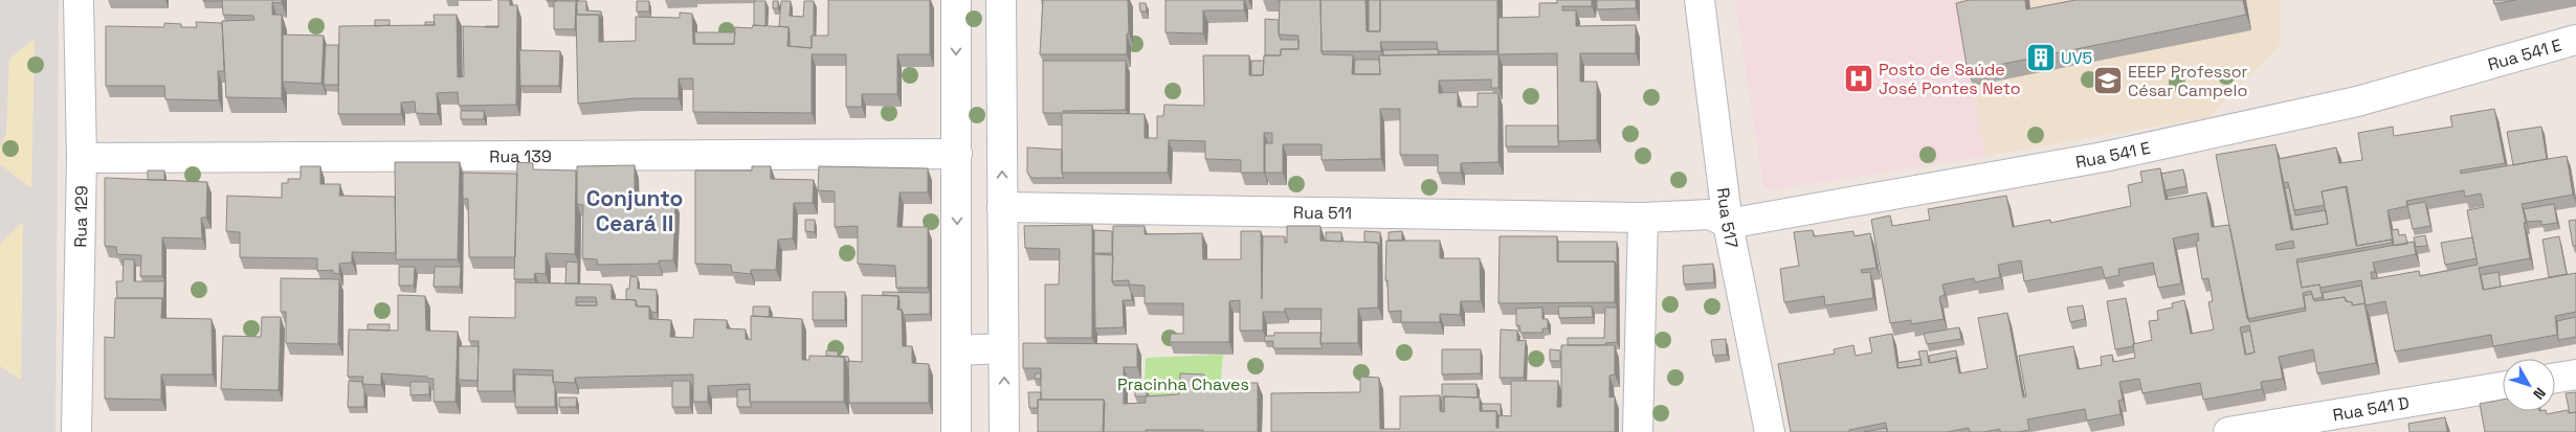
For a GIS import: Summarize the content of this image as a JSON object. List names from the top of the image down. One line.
{"streets":{"street":["Rua 541 E","Rua 139","Rua 511","Rua 129","Rua 517","Rua 541 D"]},"crossings":[["Rua 541 E","Rua 517"],["Rua 139","Rua 129"]],"districts":["Conjunto Ceará II"],"parks":["Pracinha Chaves"],"places":{"building":["UV5"],"hospital":["Posto de Saúde José Pontes Neto"],"school or university":["EEEP Professor César Campelo"]},"north":"bottom right"}
